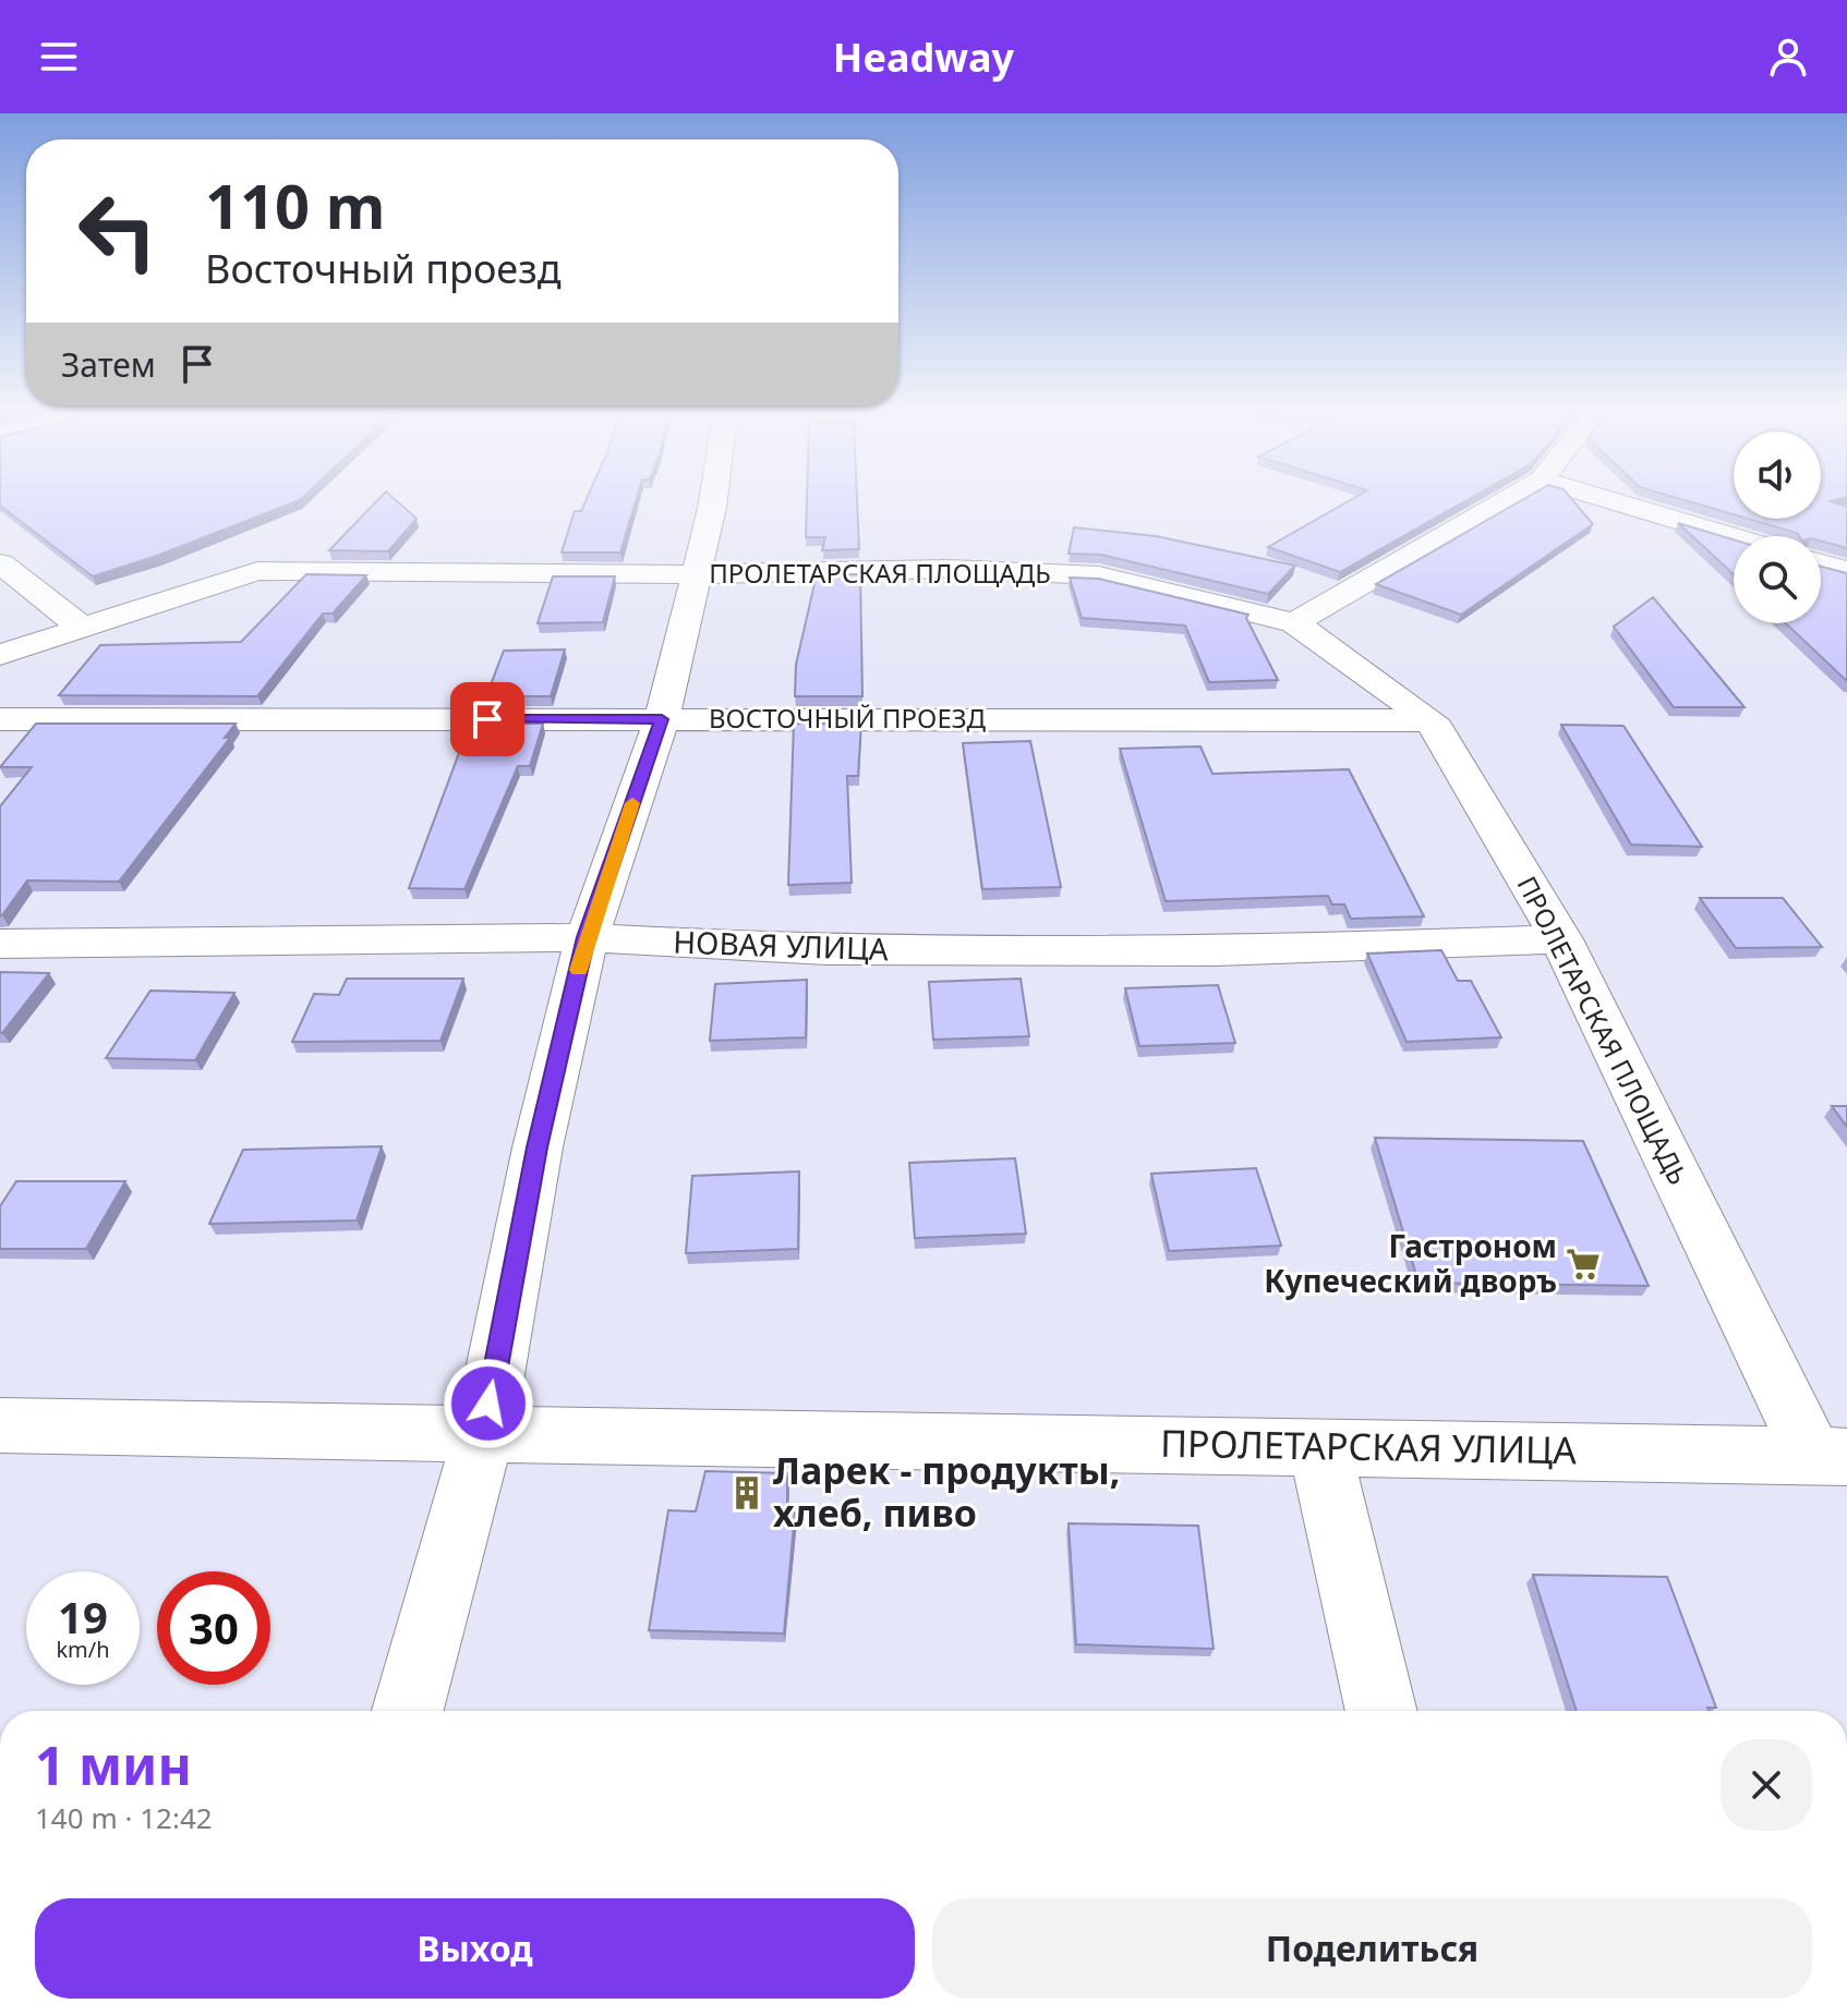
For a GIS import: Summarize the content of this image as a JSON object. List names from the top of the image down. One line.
{"streets":{"street":["ПРОЛЕТАРСКАЯ ПЛОЩАДЬ","ВОСТОЧНЫЙ ПРОЕЗД","НОВАЯ УЛИЦА","ПРОЛЕТАРСКАЯ УЛИЦА"]},"crossings":[["ПРОЛЕТАРСКАЯ ПЛОЩАДЬ","ВОСТОЧНЫЙ ПРОЕЗД"],["ПРОЛЕТАРСКАЯ ПЛОЩАДЬ","НОВАЯ УЛИЦА"],["ПРОЛЕТАРСКАЯ ПЛОЩАДЬ","ПРОЛЕТАРСКАЯ УЛИЦА"]],"places":{"supermarket":["Гастроном Купеческий дворъ"],"building":["Ларек - продукты, хлеб, пиво"]},"page":{"header":"Headway","turn":["110 m","Восточный проезд"],"then":"Затем","speed":"19 km/h","limit":"30","heading":["1 мин","140 m · 12:42"],"buttons":["Выход","Поделиться"]}}
